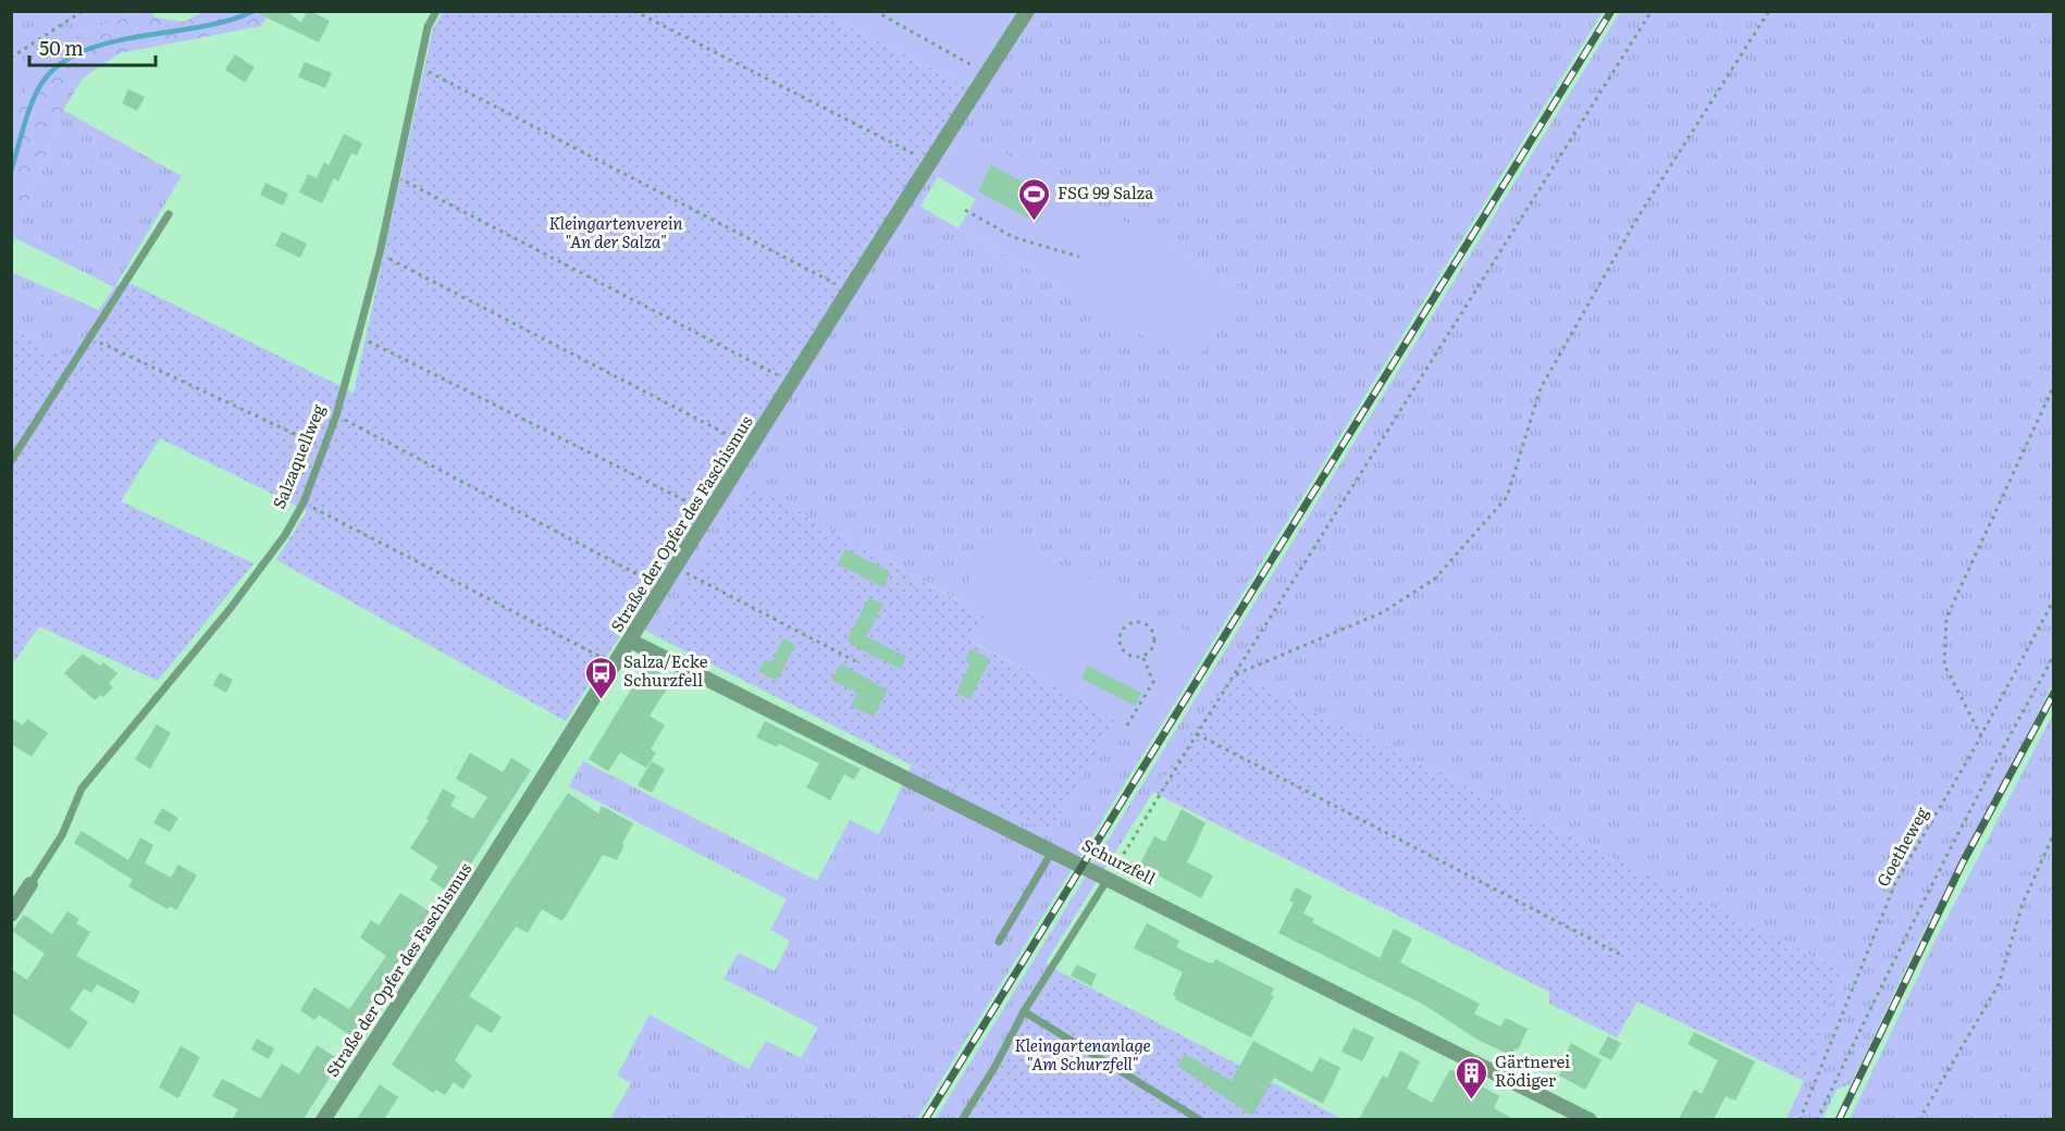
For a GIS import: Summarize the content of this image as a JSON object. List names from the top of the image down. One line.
{"streets":{"street":["Salzaquellweg","Straße der Opfer des Faschismus","Schurzfell"],"path":["Goetheweg"]},"crossings":[["Straße der Opfer des Faschismus","Schurzfell"]],"parks":["Kleingartenverein \"An der Salza\"","Kleingartenanlage \"Am Schurzfell\""],"places":{"sports":["FSG 99 Salza"],"bus stop":["Salza/Ecke Schurzfell"],"building":["Gärtnerei Rödiger"]},"scale_bar":"50 m"}
